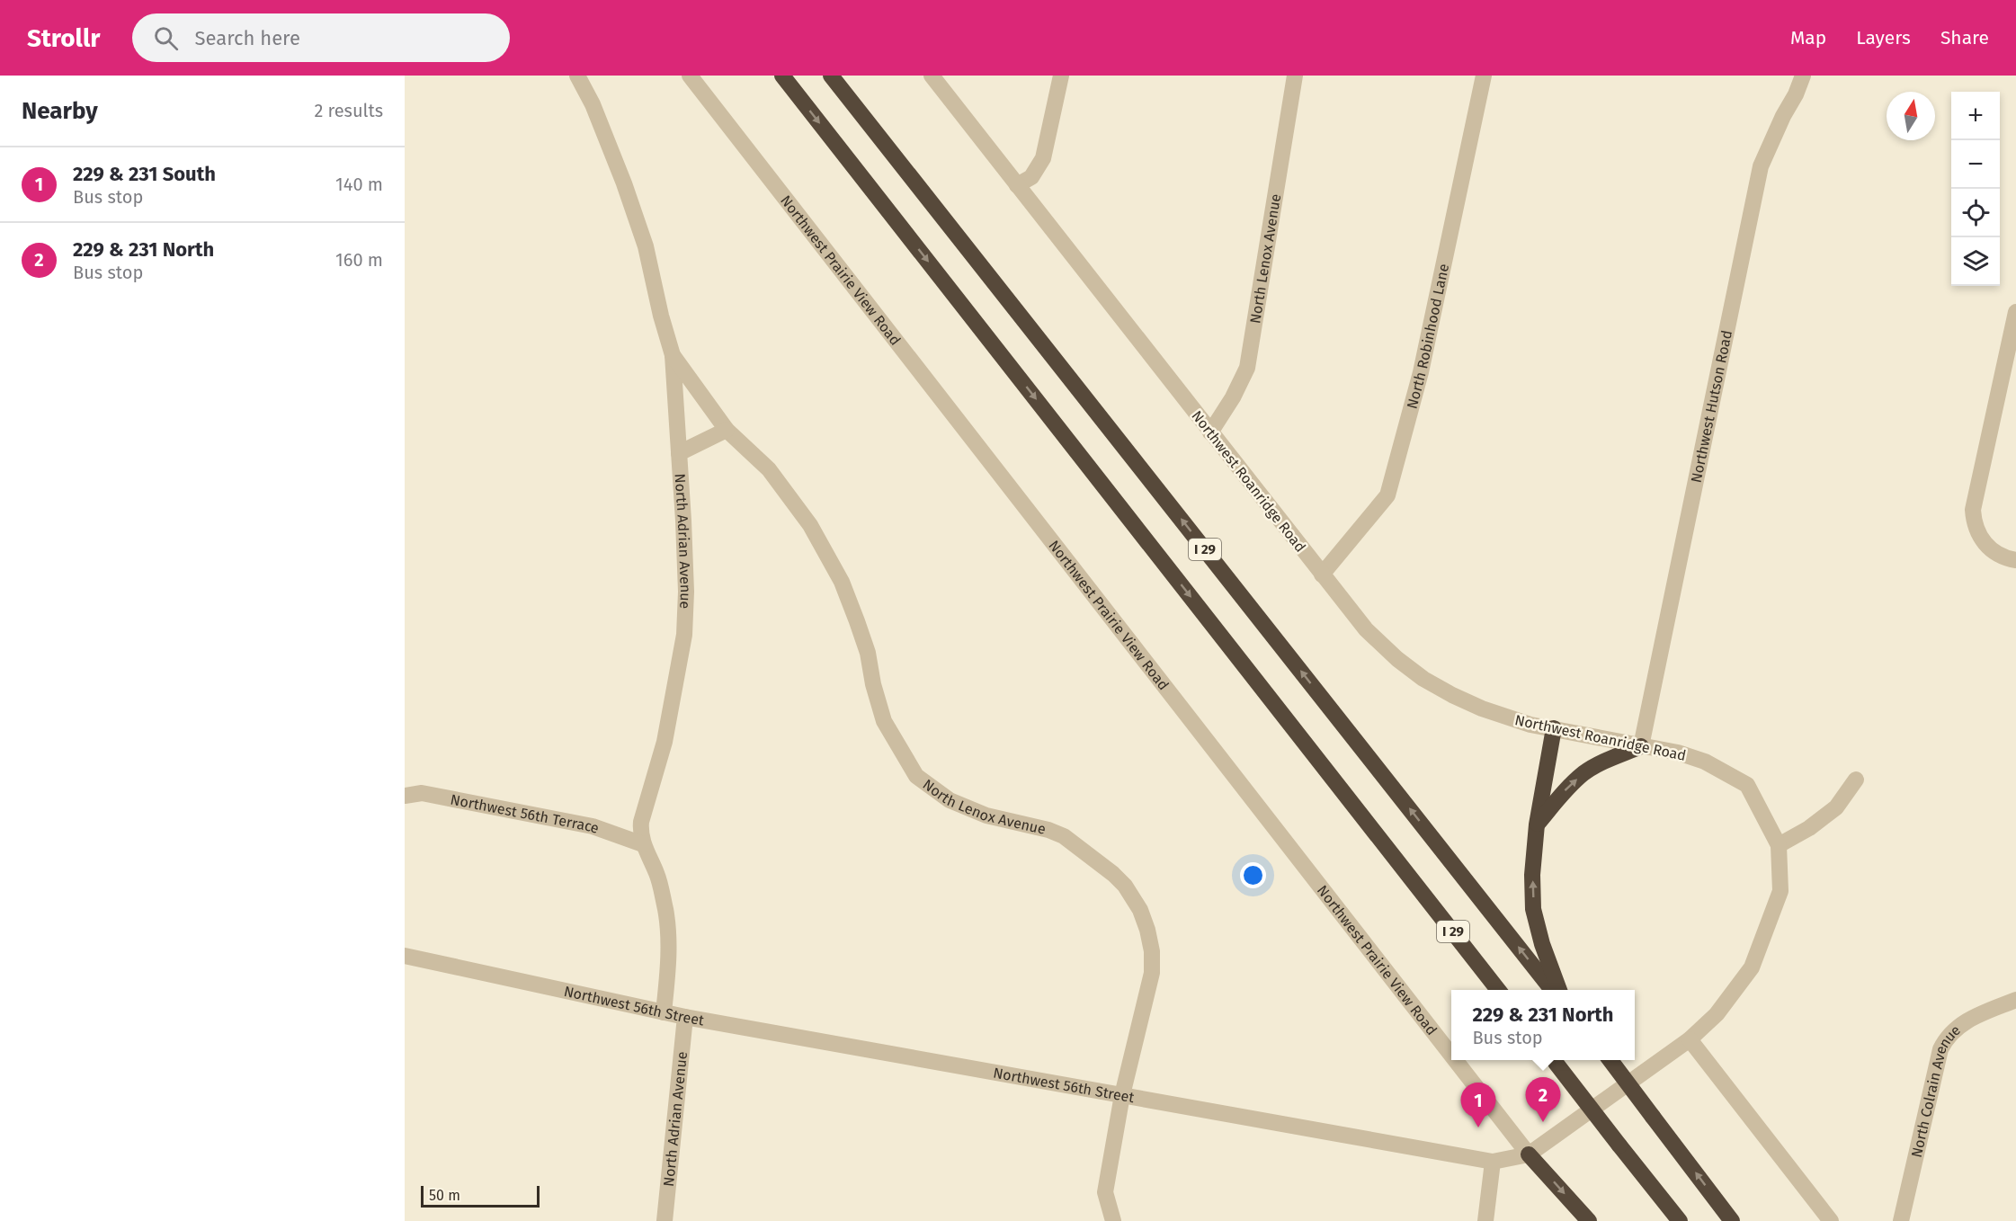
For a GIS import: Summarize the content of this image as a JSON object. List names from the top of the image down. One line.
{"streets":{"highway":["I 29"],"street":["North Lenox Avenue","Northwest Prairie View Road","North Robinhood Lane","Northwest Hutson Road","Northwest Roanridge Road","North Adrian Avenue","Northwest 56th Terrace","Northwest 56th Street","North Colrain Avenue"]},"crossings":[["North Lenox Avenue","Northwest Roanridge Road"],["North Lenox Avenue","North Adrian Avenue"],["North Lenox Avenue","Northwest 56th Street"],["Northwest Prairie View Road","Northwest 56th Street"],["North Robinhood Lane","Northwest Roanridge Road"],["Northwest Hutson Road","Northwest Roanridge Road"],["Northwest Roanridge Road","Northwest 56th Street"],["North Adrian Avenue","Northwest 56th Terrace"],["North Adrian Avenue","Northwest 56th Street"]],"scale_bar":"50 m","north":"top","page":{"header":"Strollr","search":"Search here","nav":["Map","Layers","Share"],"heading":["Nearby","2 results"],"map_buttons":["+","−"],"list":[{"mark":"1","name":"229 & 231 South","note":"Bus stop","value":"140 m"},{"mark":"2","name":"229 & 231 North","note":"Bus stop","value":"160 m"}],"popup":["229 & 231 North","Bus stop"],"pins":["2","1"],"scale":"50 m"}}
